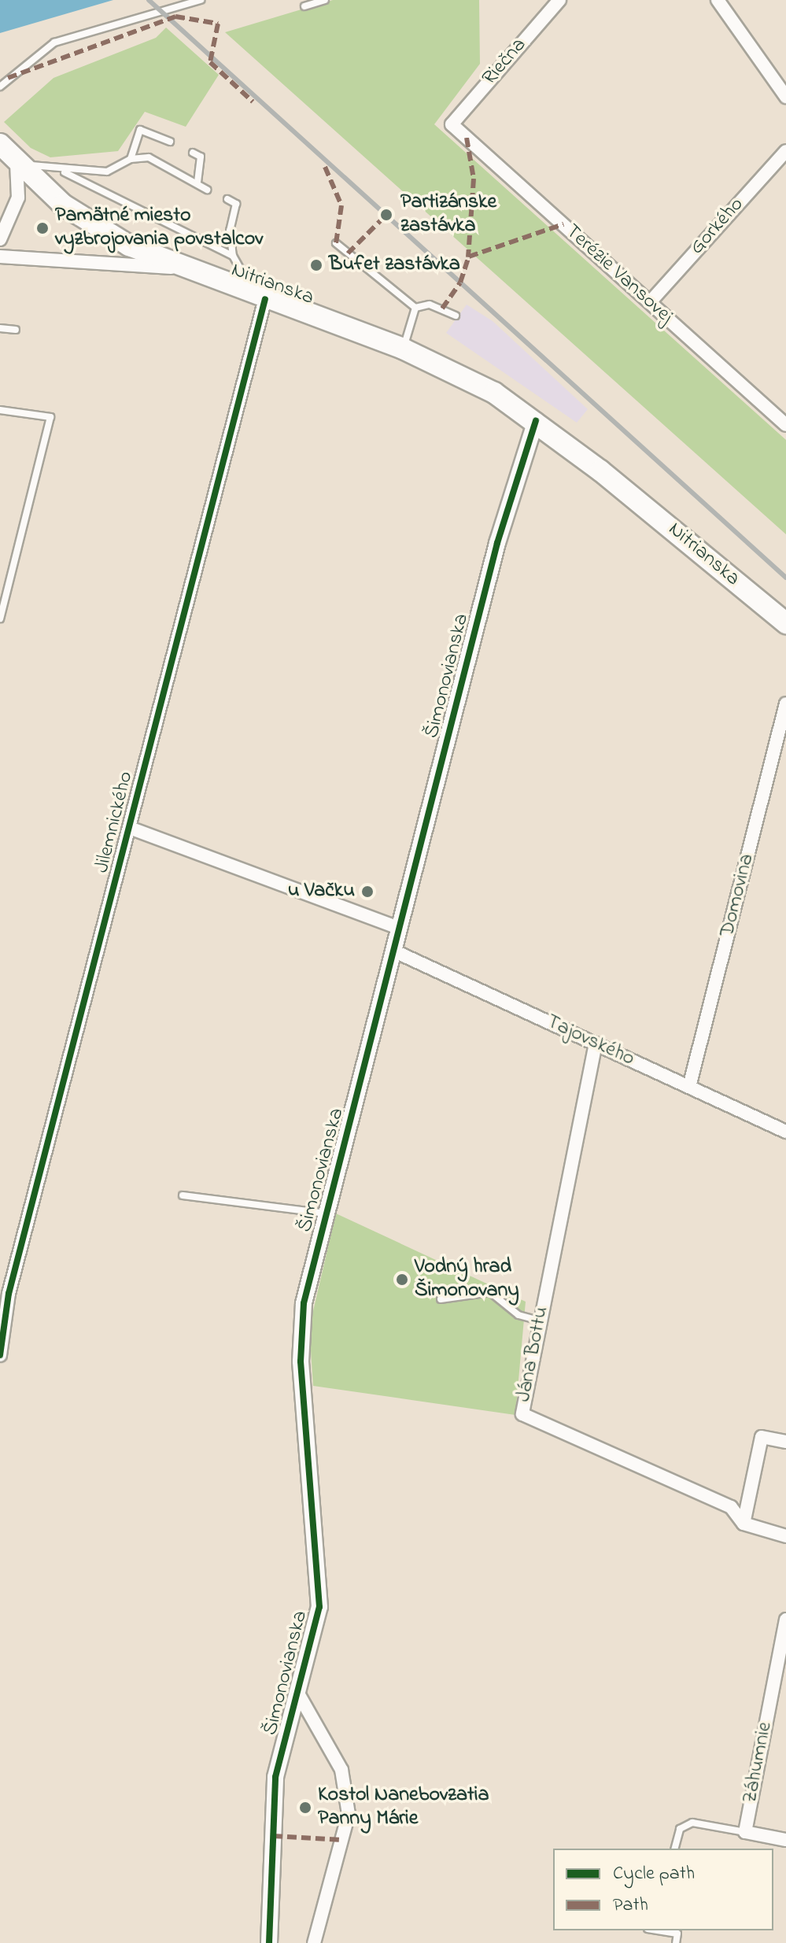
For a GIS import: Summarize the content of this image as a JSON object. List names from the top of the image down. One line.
{"streets":{"main road":["Nitrianska"],"street":["Riečna","Gorkého","Terézie Vansovej","Šimonovianska","Jilemnického","Domovina","Tajovského","Jána Bottu","Záhumnie"]},"crossings":[["Riečna","Terézie Vansovej"],["Gorkého","Terézie Vansovej"],["Nitrianska","Šimonovianska"],["Nitrianska","Jilemnického"],["Šimonovianska","Tajovského"],["Domovina","Tajovského"],["Tajovského","Jána Bottu"]],"places":["Partizánske zastávka","Pamätné miesto vyzbrojovania povstalcov","Bufet zastávka","u Vačku","Vodný hrad Šimonovany","Kostol Nanebovzatia Panny Márie"],"legend":["Cycle path","Path"]}
